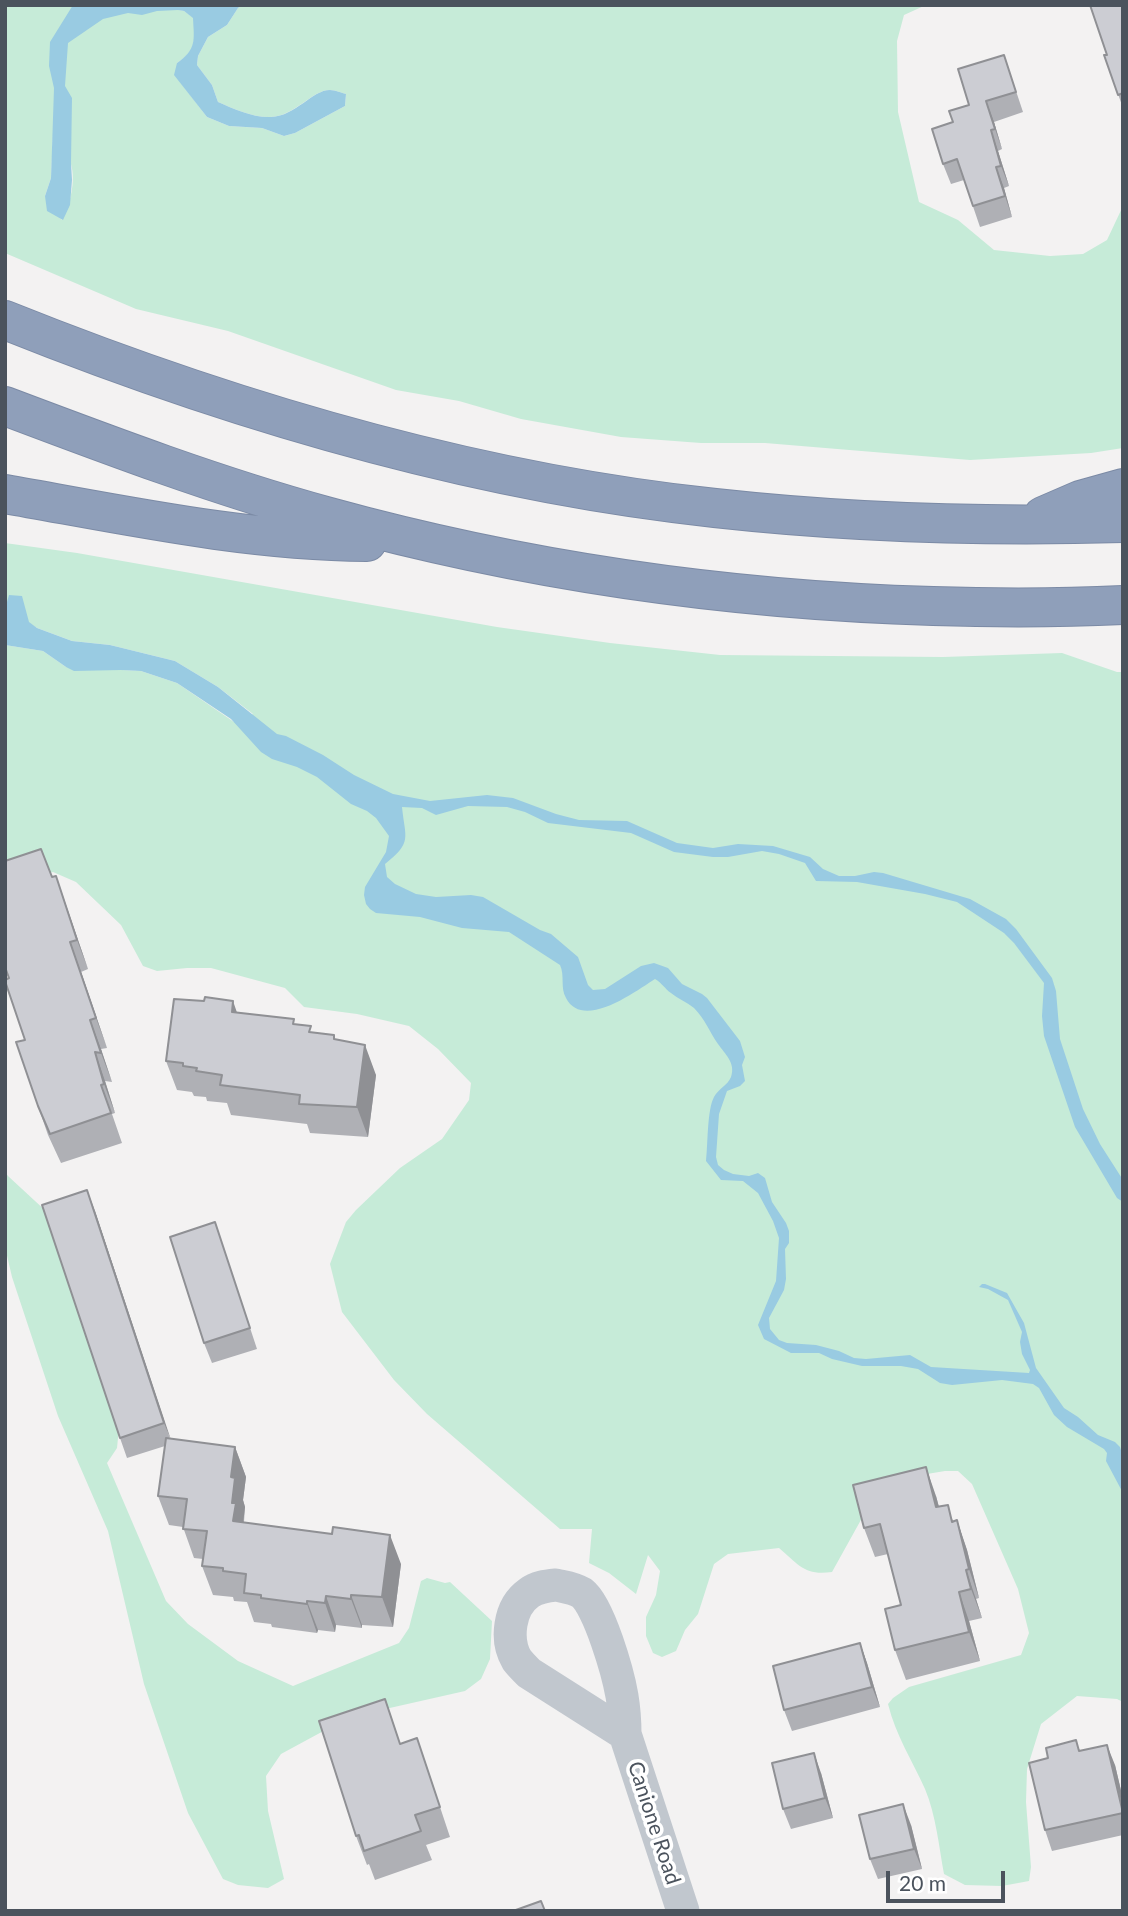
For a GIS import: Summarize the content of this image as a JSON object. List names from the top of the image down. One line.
{"streets":{"street":["Canione Road"]},"scale_bar":"20 m"}
